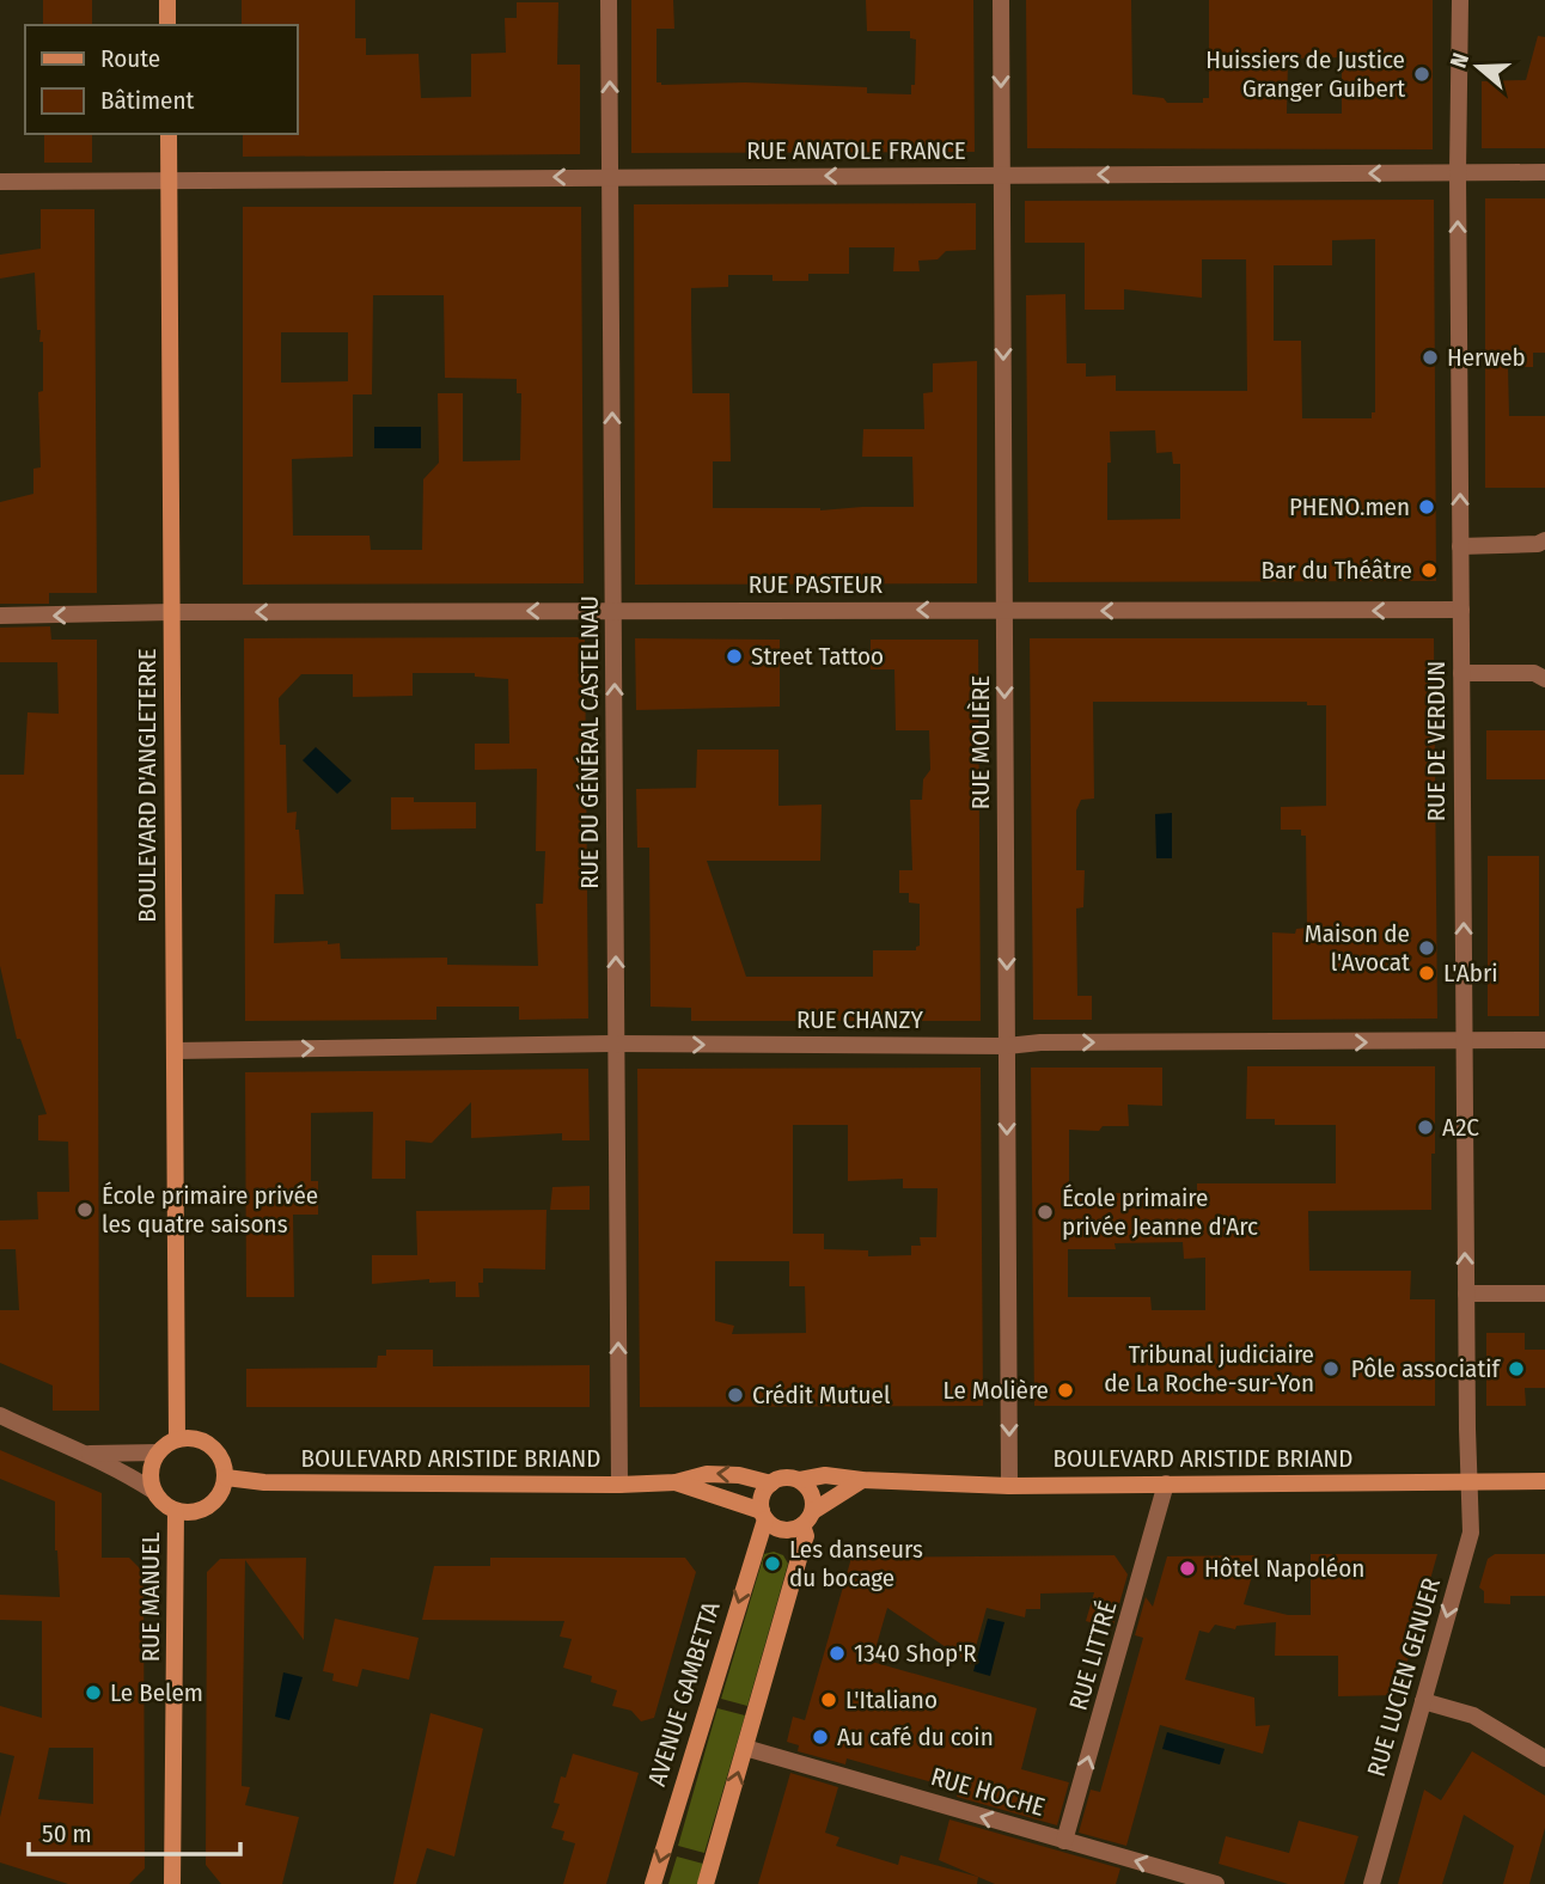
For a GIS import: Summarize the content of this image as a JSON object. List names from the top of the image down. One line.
{"streets":{"main road":["BOULEVARD D'ANGLETERRE","BOULEVARD ARISTIDE BRIAND","RUE MANUEL","AVENUE GAMBETTA"],"street":["RUE ANATOLE FRANCE","RUE PASTEUR","RUE DE VERDUN","RUE DU GÉNÉRAL CASTELNAU","RUE MOLIÈRE","RUE CHANZY","RUE LITTRÉ","RUE LUCIEN GENUER","RUE HOCHE"]},"crossings":[["RUE ANATOLE FRANCE","RUE DE VERDUN"],["RUE ANATOLE FRANCE","RUE DU GÉNÉRAL CASTELNAU"],["RUE ANATOLE FRANCE","RUE MOLIÈRE"],["RUE ANATOLE FRANCE","BOULEVARD D'ANGLETERRE"],["RUE PASTEUR","RUE DE VERDUN"],["RUE PASTEUR","RUE DU GÉNÉRAL CASTELNAU"],["RUE PASTEUR","RUE MOLIÈRE"],["RUE PASTEUR","BOULEVARD D'ANGLETERRE"],["RUE DE VERDUN","RUE CHANZY"],["RUE DE VERDUN","BOULEVARD ARISTIDE BRIAND"],["RUE DE VERDUN","RUE LUCIEN GENUER"],["RUE DU GÉNÉRAL CASTELNAU","RUE CHANZY"],["RUE DU GÉNÉRAL CASTELNAU","BOULEVARD ARISTIDE BRIAND"],["RUE MOLIÈRE","RUE CHANZY"],["RUE MOLIÈRE","BOULEVARD ARISTIDE BRIAND"],["BOULEVARD D'ANGLETERRE","RUE CHANZY"],["BOULEVARD D'ANGLETERRE","BOULEVARD ARISTIDE BRIAND"],["BOULEVARD D'ANGLETERRE","RUE MANUEL"],["BOULEVARD ARISTIDE BRIAND","RUE MANUEL"],["BOULEVARD ARISTIDE BRIAND","RUE LITTRÉ"],["BOULEVARD ARISTIDE BRIAND","RUE LUCIEN GENUER"],["BOULEVARD ARISTIDE BRIAND","AVENUE GAMBETTA"],["RUE LITTRÉ","RUE HOCHE"]],"one_way":["RUE ANATOLE FRANCE","RUE PASTEUR","RUE DE VERDUN","RUE DU GÉNÉRAL CASTELNAU","RUE MOLIÈRE","RUE CHANZY","RUE LITTRÉ","RUE LUCIEN GENUER","RUE HOCHE"],"places":["Huissiers de Justice Granger Guibert","Herweb","PHENO.men","Bar du Théâtre","Street Tattoo","Maison de l'Avocat","L'Abri","A2C","École primaire privée les quatre saisons","École primaire privée Jeanne d'Arc","Tribunal judiciaire de La Roche-sur-Yon","Pôle associatif","Le Molière","Crédit Mutuel","Les danseurs du bocage","Hôtel Napoléon","1340 Shop'R","Le Belem","L'Italiano","Au café du coin"],"legend":["Route","Bâtiment"],"scale_bar":"50 m","north":"left"}
